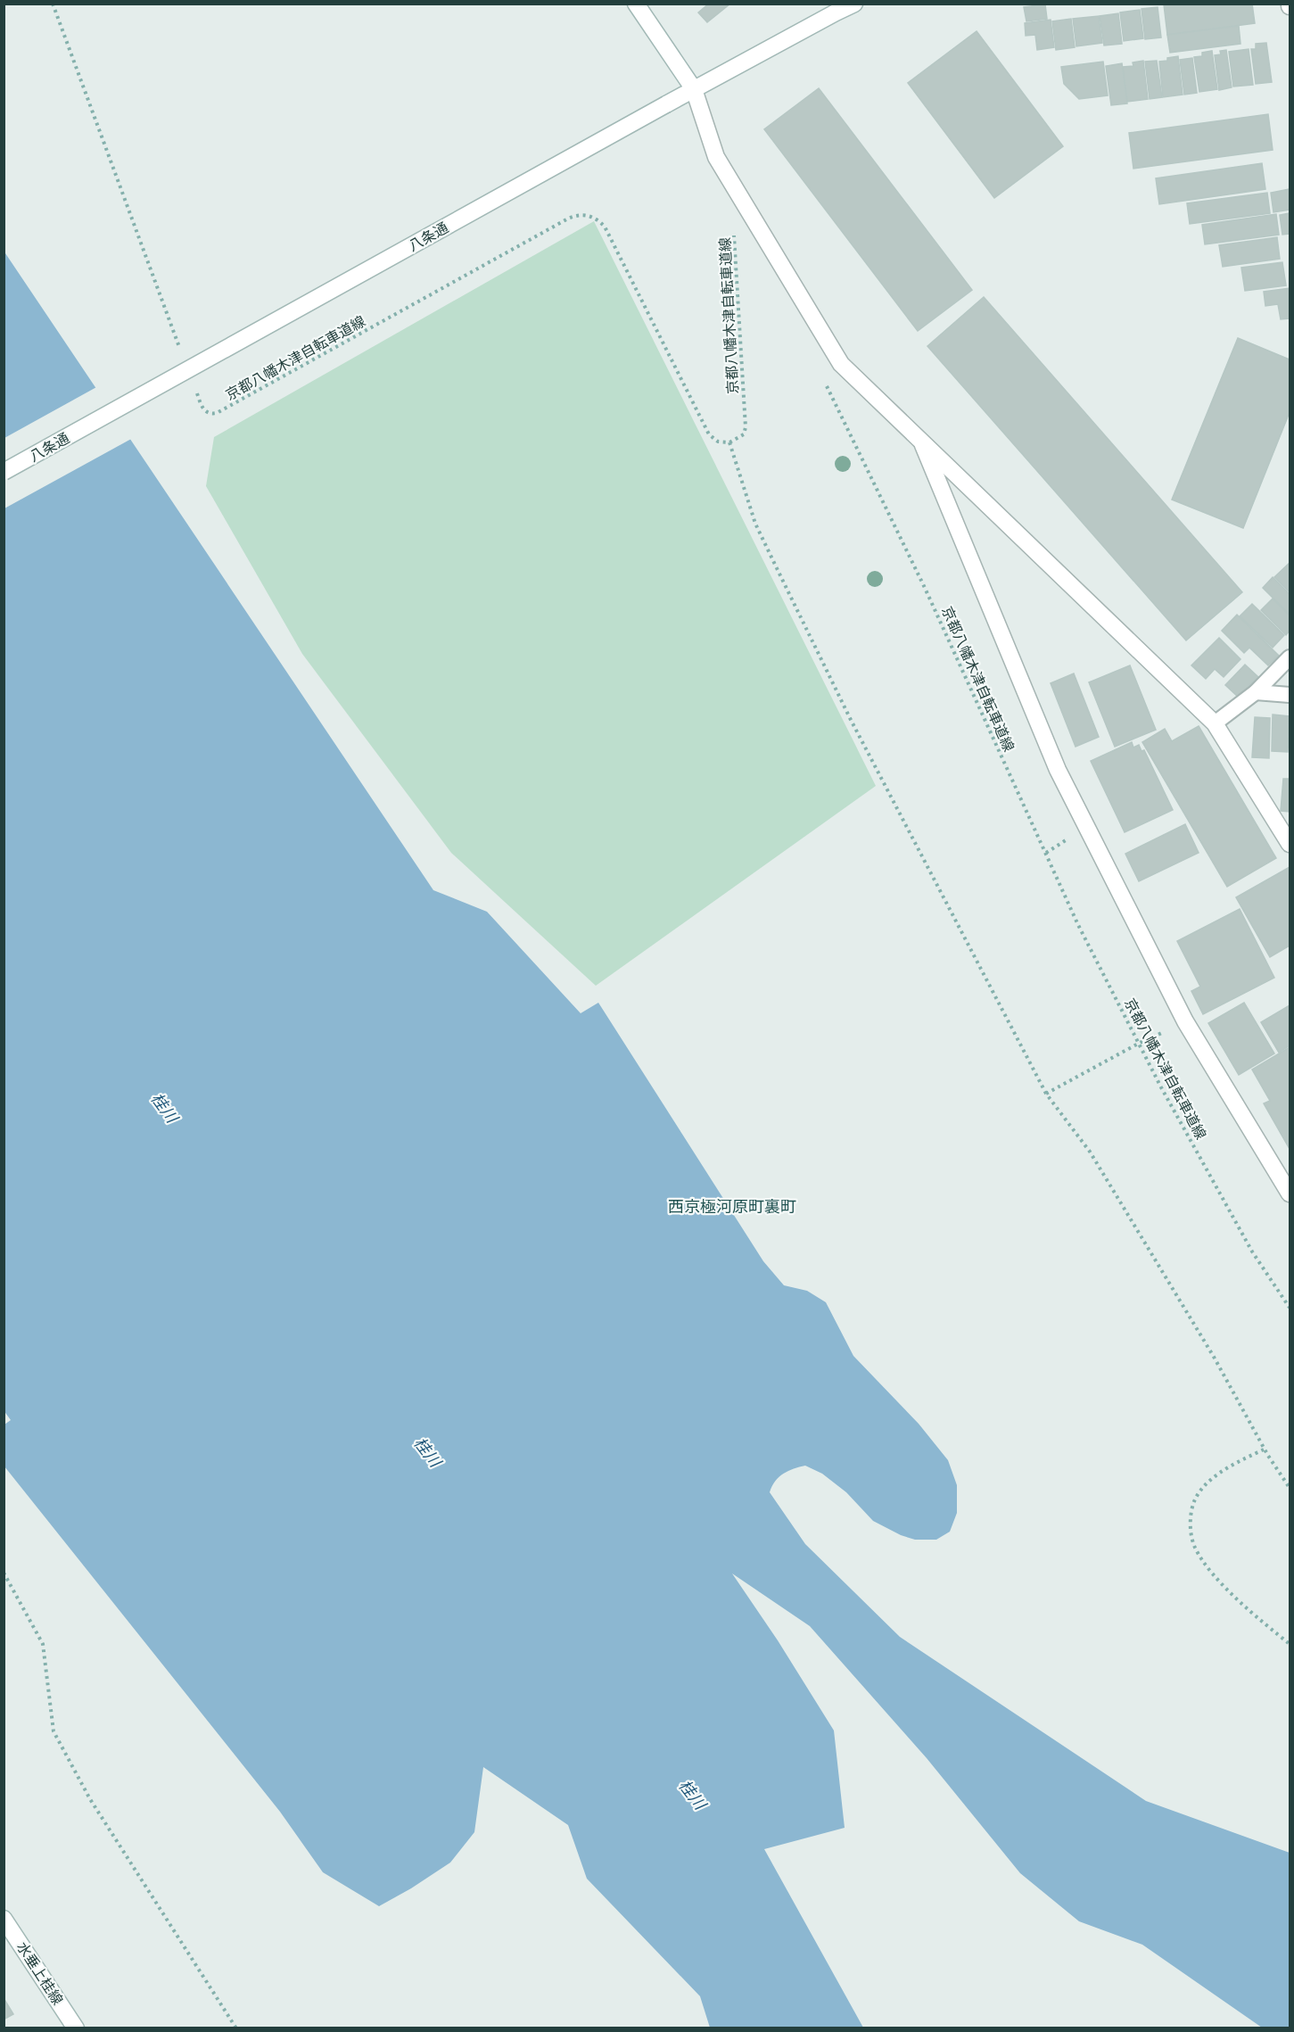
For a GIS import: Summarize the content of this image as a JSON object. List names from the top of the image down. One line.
{"streets":{"street":["八条通","水垂上桂線"],"path":["京都八幡木津自転車道線"]},"districts":["西京極河原町裏町"],"water":["桂川"]}
